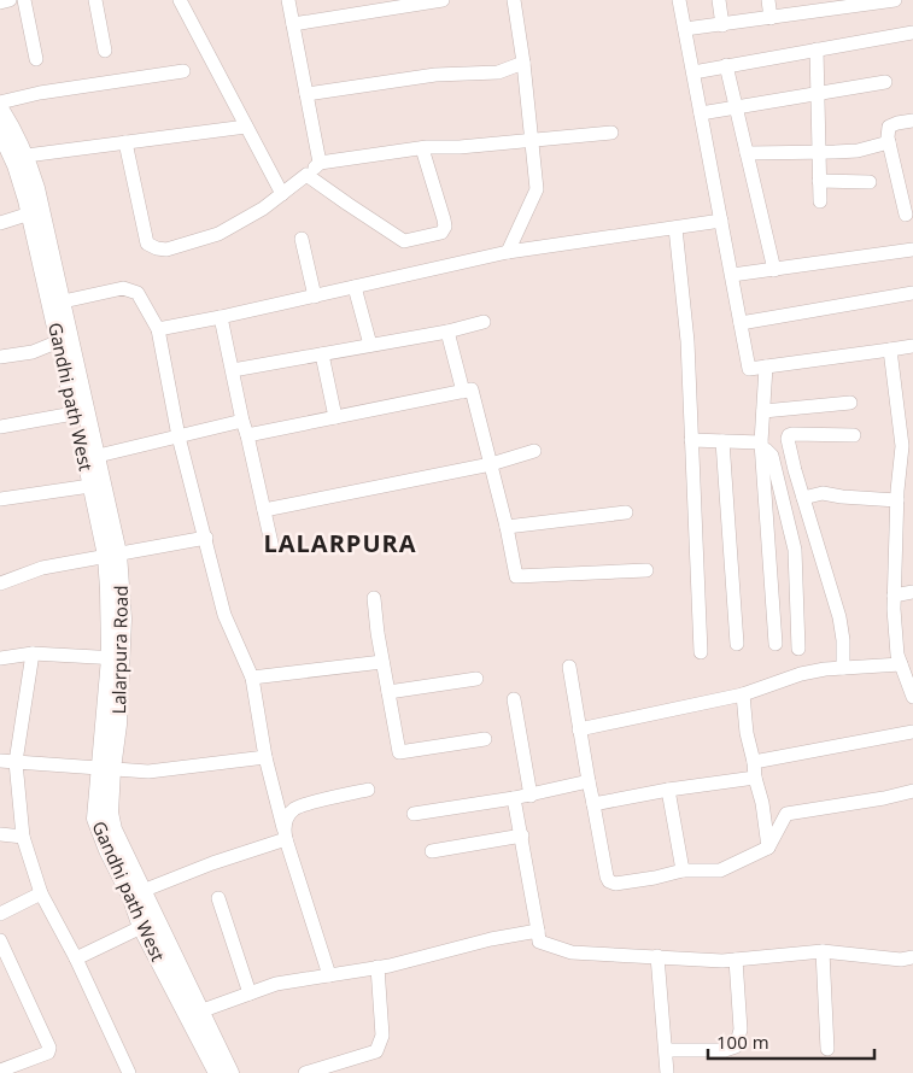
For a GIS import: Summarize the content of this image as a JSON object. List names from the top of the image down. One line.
{"streets":{"street":["Gandhi path West"]},"districts":["LALARPURA"],"scale_bar":"100 m"}
